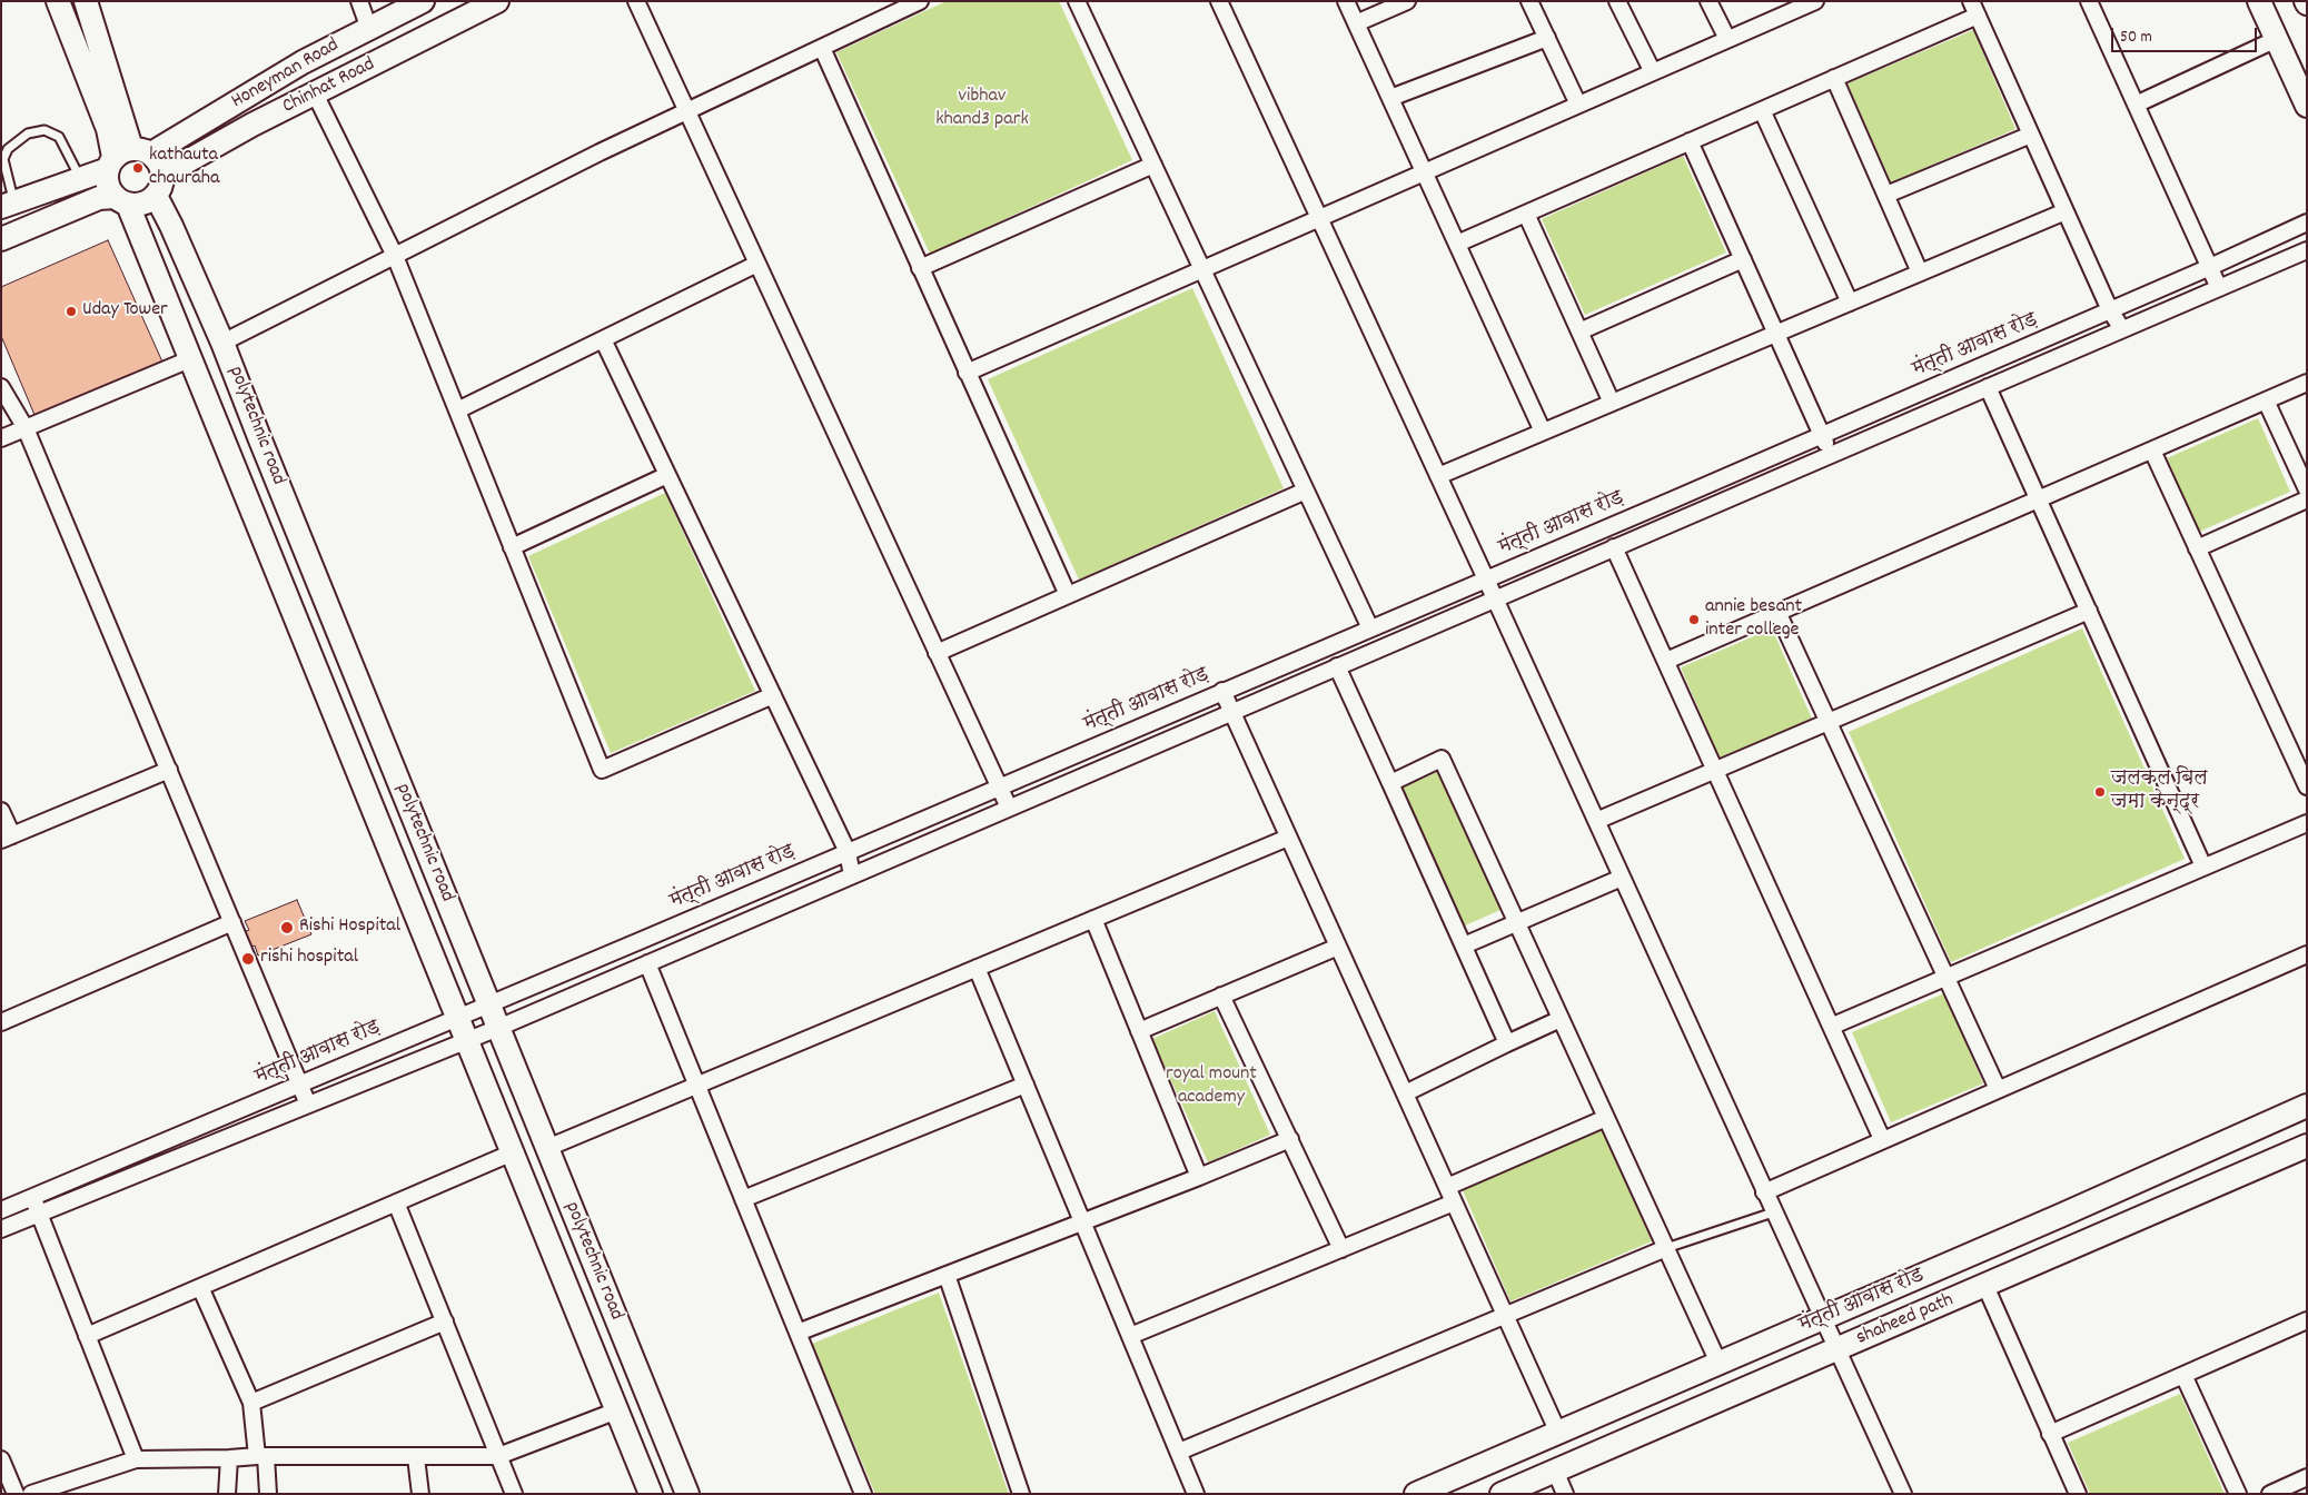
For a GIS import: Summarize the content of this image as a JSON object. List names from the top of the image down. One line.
{"streets":{"street":["Honeyman Road","Chinhat Road","मंत्ती आवास रोड़","polytechnic road","मंत्ती आवास रोड","shaheed path"]},"crossings":[["Honeyman Road","Chinhat Road"],["Honeyman Road","polytechnic road"],["Chinhat Road","polytechnic road"],["मंत्ती आवास रोड़","polytechnic road"]],"parks":["vibhav khand3 park","royal mount academy"],"places":["kathauta chauraha","Uday Tower","annie besant inter college","जलकल बिल जमा केन्द्र","Rishi Hospital","rishi hospital"],"scale_bar":"50 m"}
